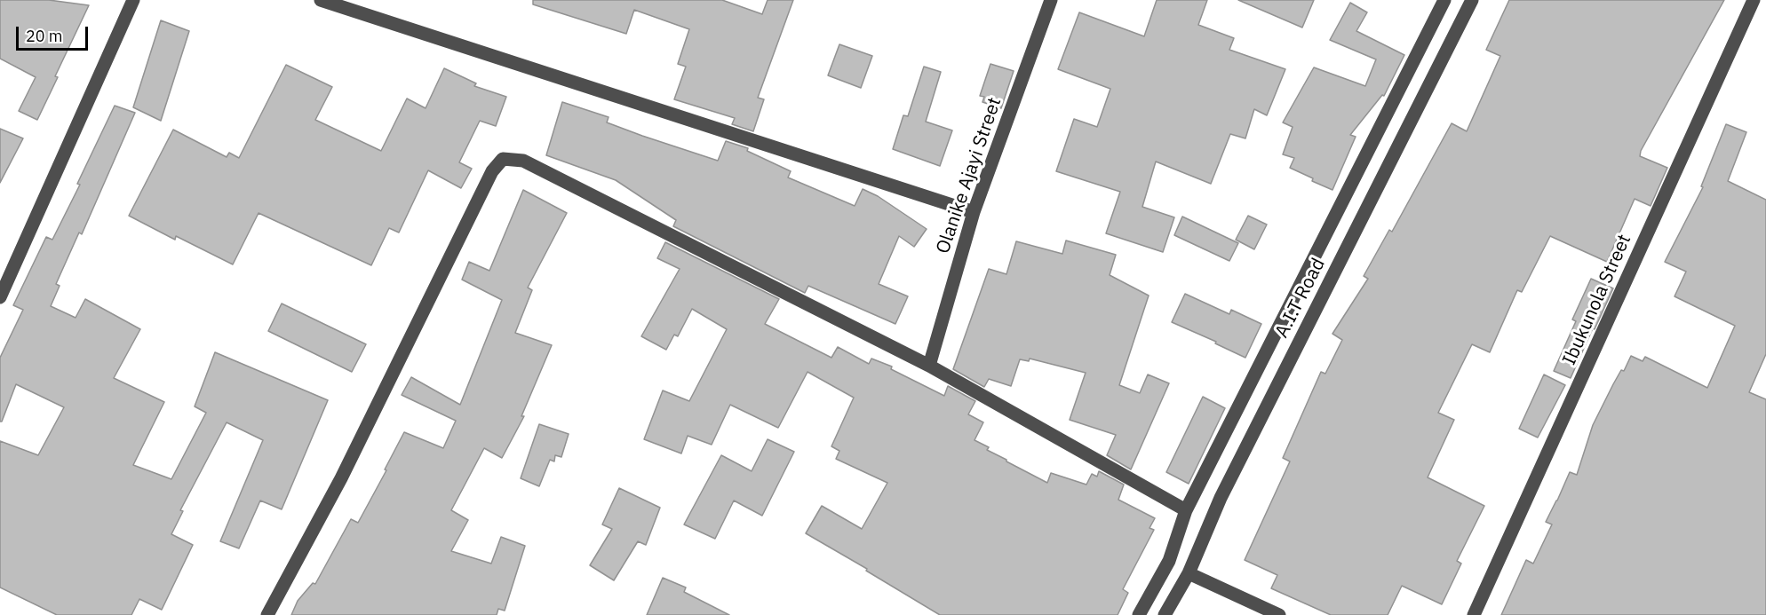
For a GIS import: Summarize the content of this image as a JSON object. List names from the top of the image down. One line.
{"streets":{"street":["Olanike Ajayi Street","A.I.T Road","Ibukunola Street"]},"scale_bar":"20 m"}
